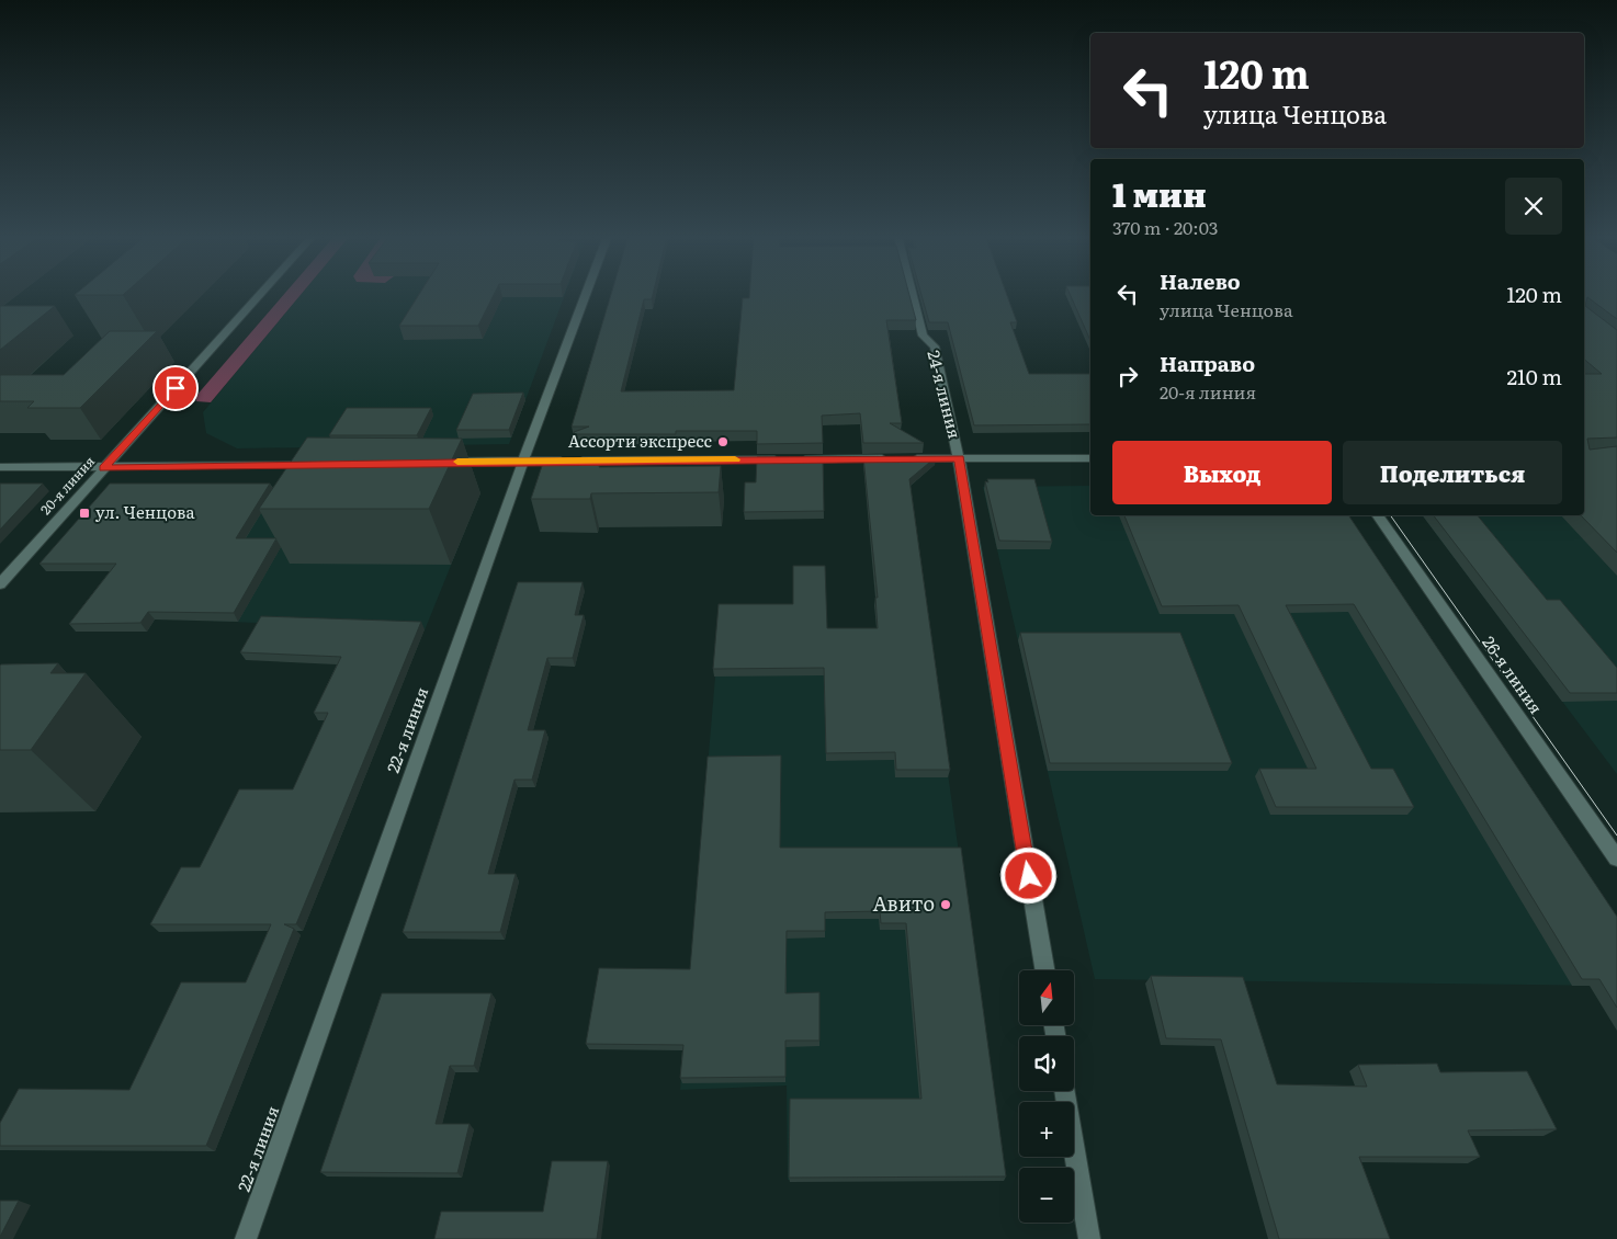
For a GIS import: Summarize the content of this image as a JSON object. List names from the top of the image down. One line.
{"streets":{"street":["24-я линия","20-я линия","26-я линия","22-я линия"]},"places":{"other":["Ассорти экспресс","Авито"],"transit":["ул. Ченцова"]},"north":"top","page":{"turn":["120 m","улица Ченцова"],"heading":["1 мин","370 m · 20:03"],"list":[{"name":"Налево","note":"улица Ченцова","value":"120 m"},{"name":"Направо","note":"20-я линия","value":"210 m"}],"buttons":["Выход","Поделиться"],"map_buttons":["+","−"]}}
